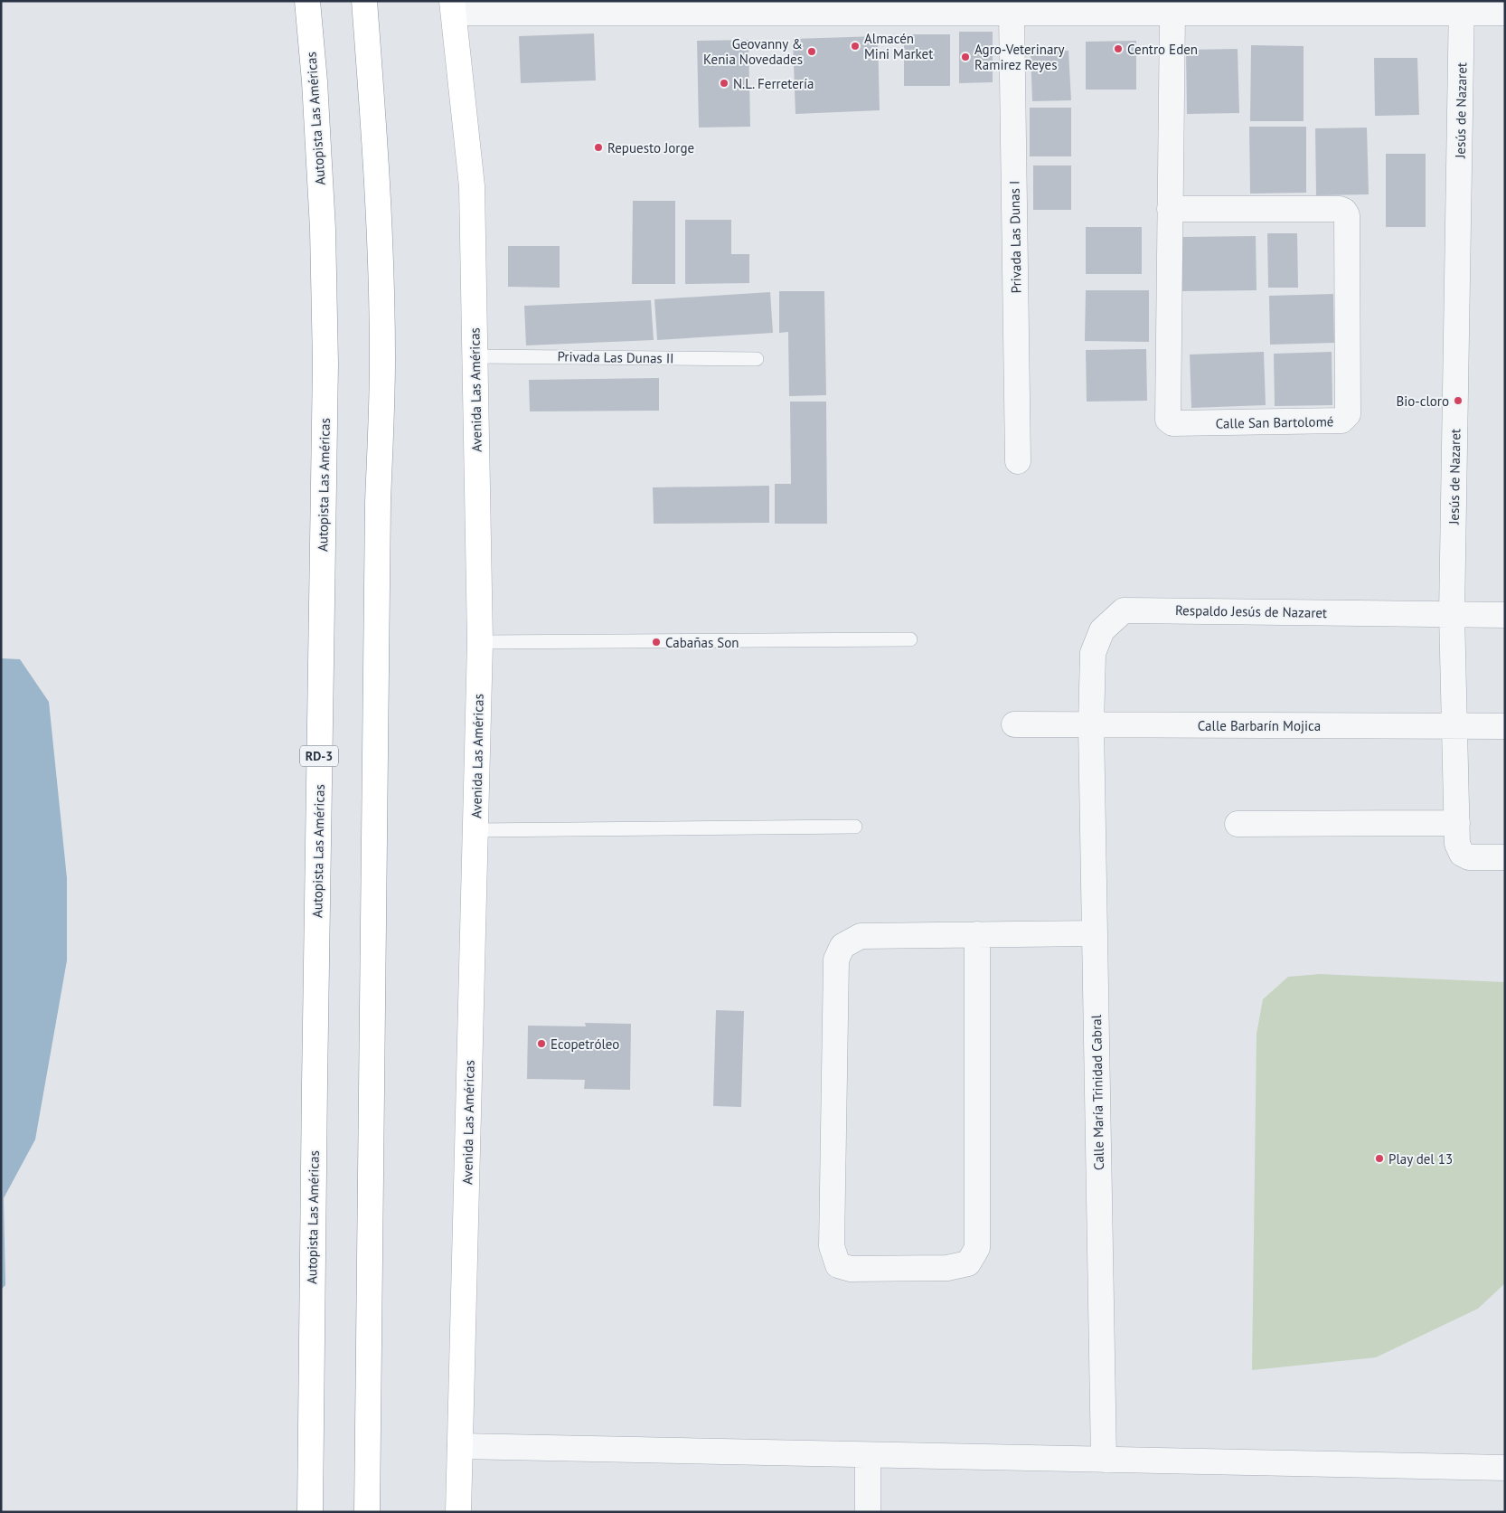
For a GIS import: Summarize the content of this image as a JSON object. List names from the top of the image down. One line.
{"streets":{"main road":["Autopista Las Américas","Avenida Las Américas","RD-3"],"street":["Jesús de Nazaret","Privada Las Dunas I","Calle San Bartolomé","Respaldo Jesús de Nazaret","Calle Barbarín Mojica","Calle María Trinidad Cabral"],"lane":["Privada Las Dunas II"]},"crossings":[["Jesús de Nazaret","Respaldo Jesús de Nazaret"],["Jesús de Nazaret","Calle Barbarín Mojica"],["Privada Las Dunas II","Avenida Las Américas"],["Respaldo Jesús de Nazaret","Calle Barbarín Mojica"],["Respaldo Jesús de Nazaret","Calle María Trinidad Cabral"],["Calle Barbarín Mojica","Calle María Trinidad Cabral"]],"places":["Almacén Mini Market","Centro Eden","Geovanny & Kenia Novedades","Agro-Veterinary Ramirez Reyes","N.L. Ferretería","Repuesto Jorge","Bio-cloro","Cabañas Son","Ecopetróleo","Play del 13"]}
